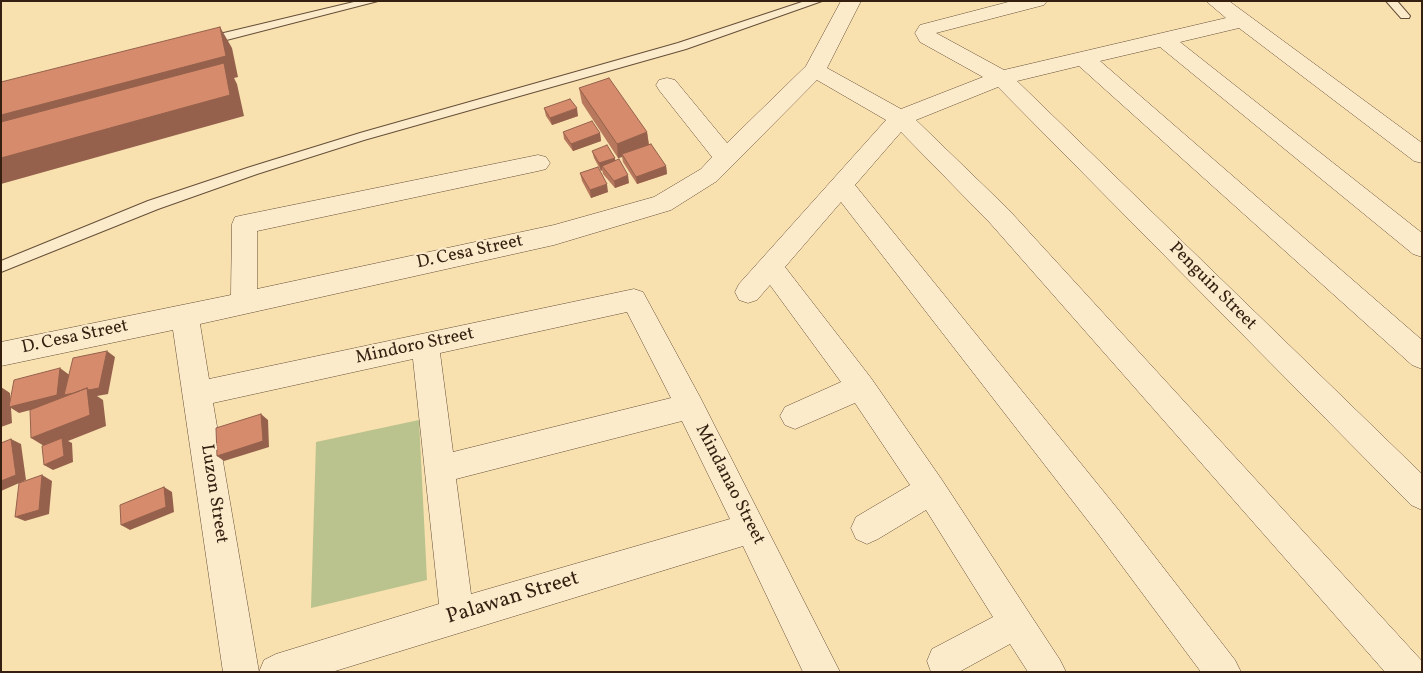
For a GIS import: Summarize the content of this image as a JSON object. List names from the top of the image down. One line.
{"streets":{"street":["D. Cesa Street","Penguin Street","Mindoro Street","Mindanao Street","Luzon Street","Palawan Street"]},"crossings":[["D. Cesa Street","Luzon Street"],["Mindoro Street","Mindanao Street"],["Mindoro Street","Luzon Street"],["Mindanao Street","Palawan Street"]]}
